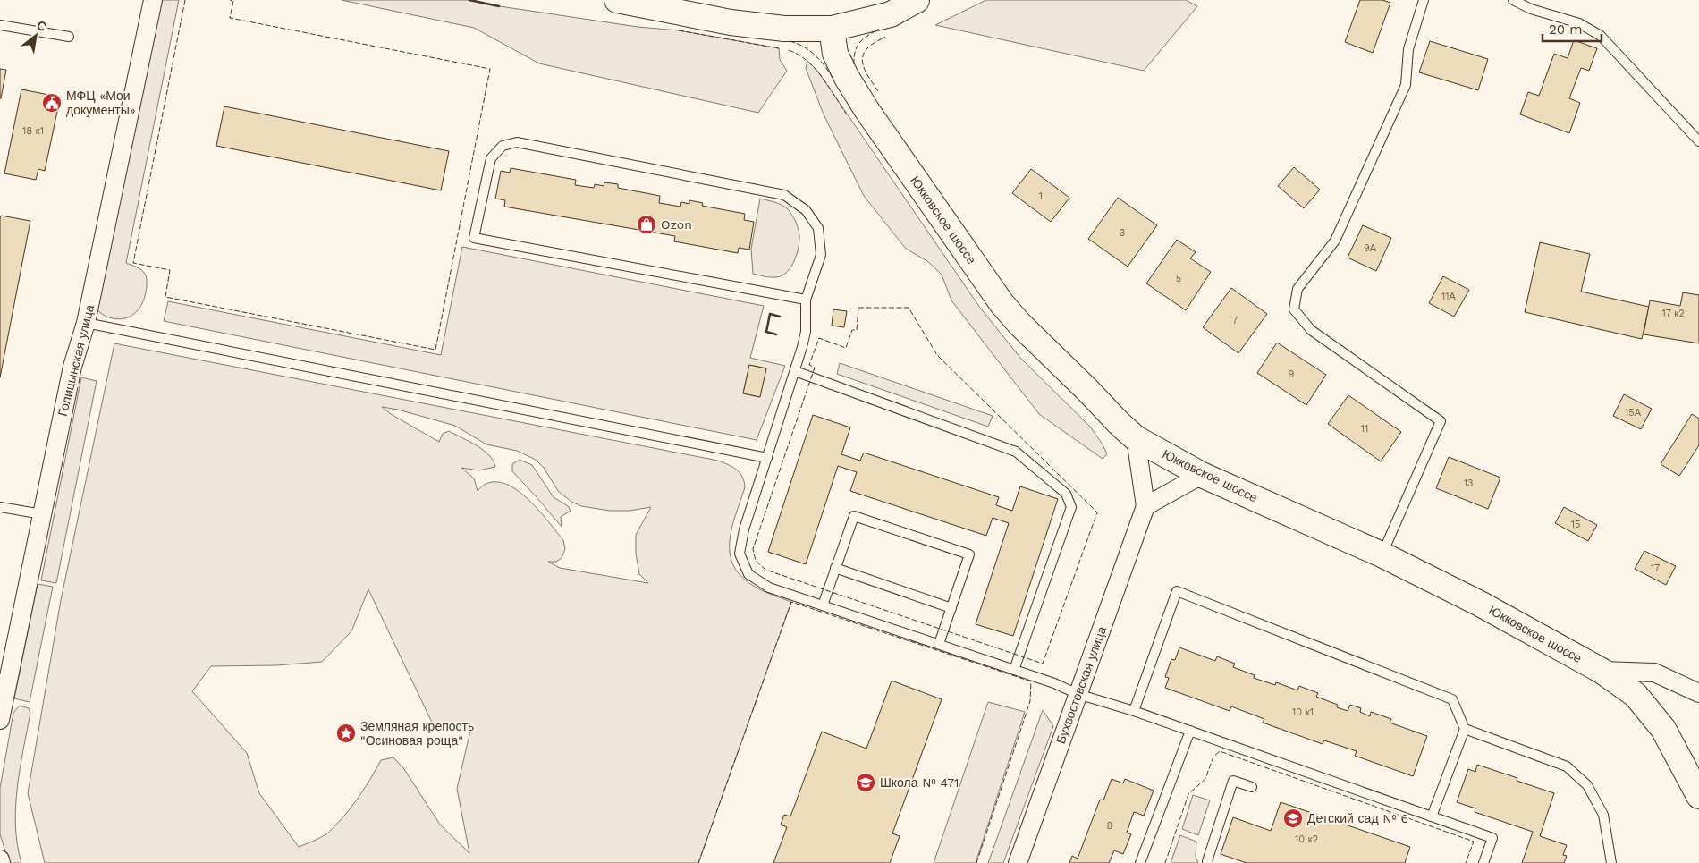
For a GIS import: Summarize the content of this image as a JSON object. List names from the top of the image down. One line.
{"streets":{"main road":["Юкковское шоссе"],"street":["Голицынская улица","Бухвостовская улица"]},"crossings":[["Юкковское шоссе","Бухвостовская улица"]],"places":{"public building":["МФЦ «Мои документы»"],"shop":["Ozon"],"place":["Земляная крепость \"Осиновая роща\""],"school or university":["Школа № 471","Детский сад № 6"]},"house_numbers":["18 к1","1","3","9А","5","11А","17 к2","7","9","15А","11","13","15","17","10 к1","8","10 к2"],"scale_bar":"20 m","north":"top right"}
